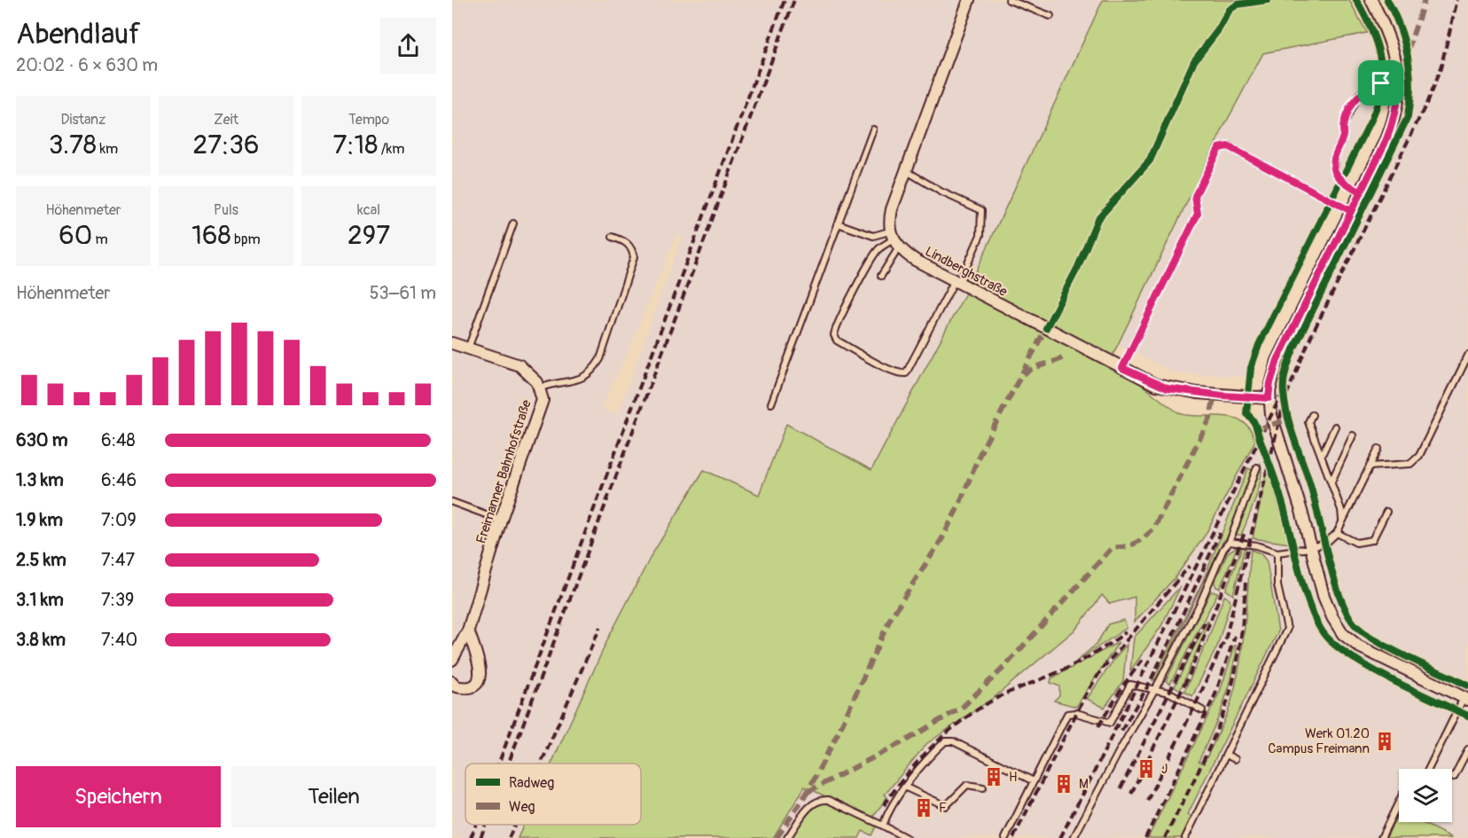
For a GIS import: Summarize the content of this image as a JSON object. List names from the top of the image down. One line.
{"streets":{"street":["Lindberghstraße","Freimanner Bahnhofstraße"]},"places":{"building":["Werk 01.20 Campus Freimann","J","H","M","F"]},"legend":["Radweg","Weg"],"page":{"heading":["Abendlauf","20:02 · 6 × 630 m"],"stats":[["Distanz","3.78 km"],["Zeit","27:36"],["Tempo","7:18 /km"],["Höhenmeter","60 m"],["Puls","168 bpm"],["kcal","297"]],"chart":["Höhenmeter","53–61 m"],"list":[{"name":"630 m","note":"6:48"},{"name":"1.3 km","note":"6:46"},{"name":"1.9 km","note":"7:09"},{"name":"2.5 km","note":"7:47"},{"name":"3.1 km","note":"7:39"},{"name":"3.8 km","note":"7:40"}],"buttons":["Speichern","Teilen"]}}
